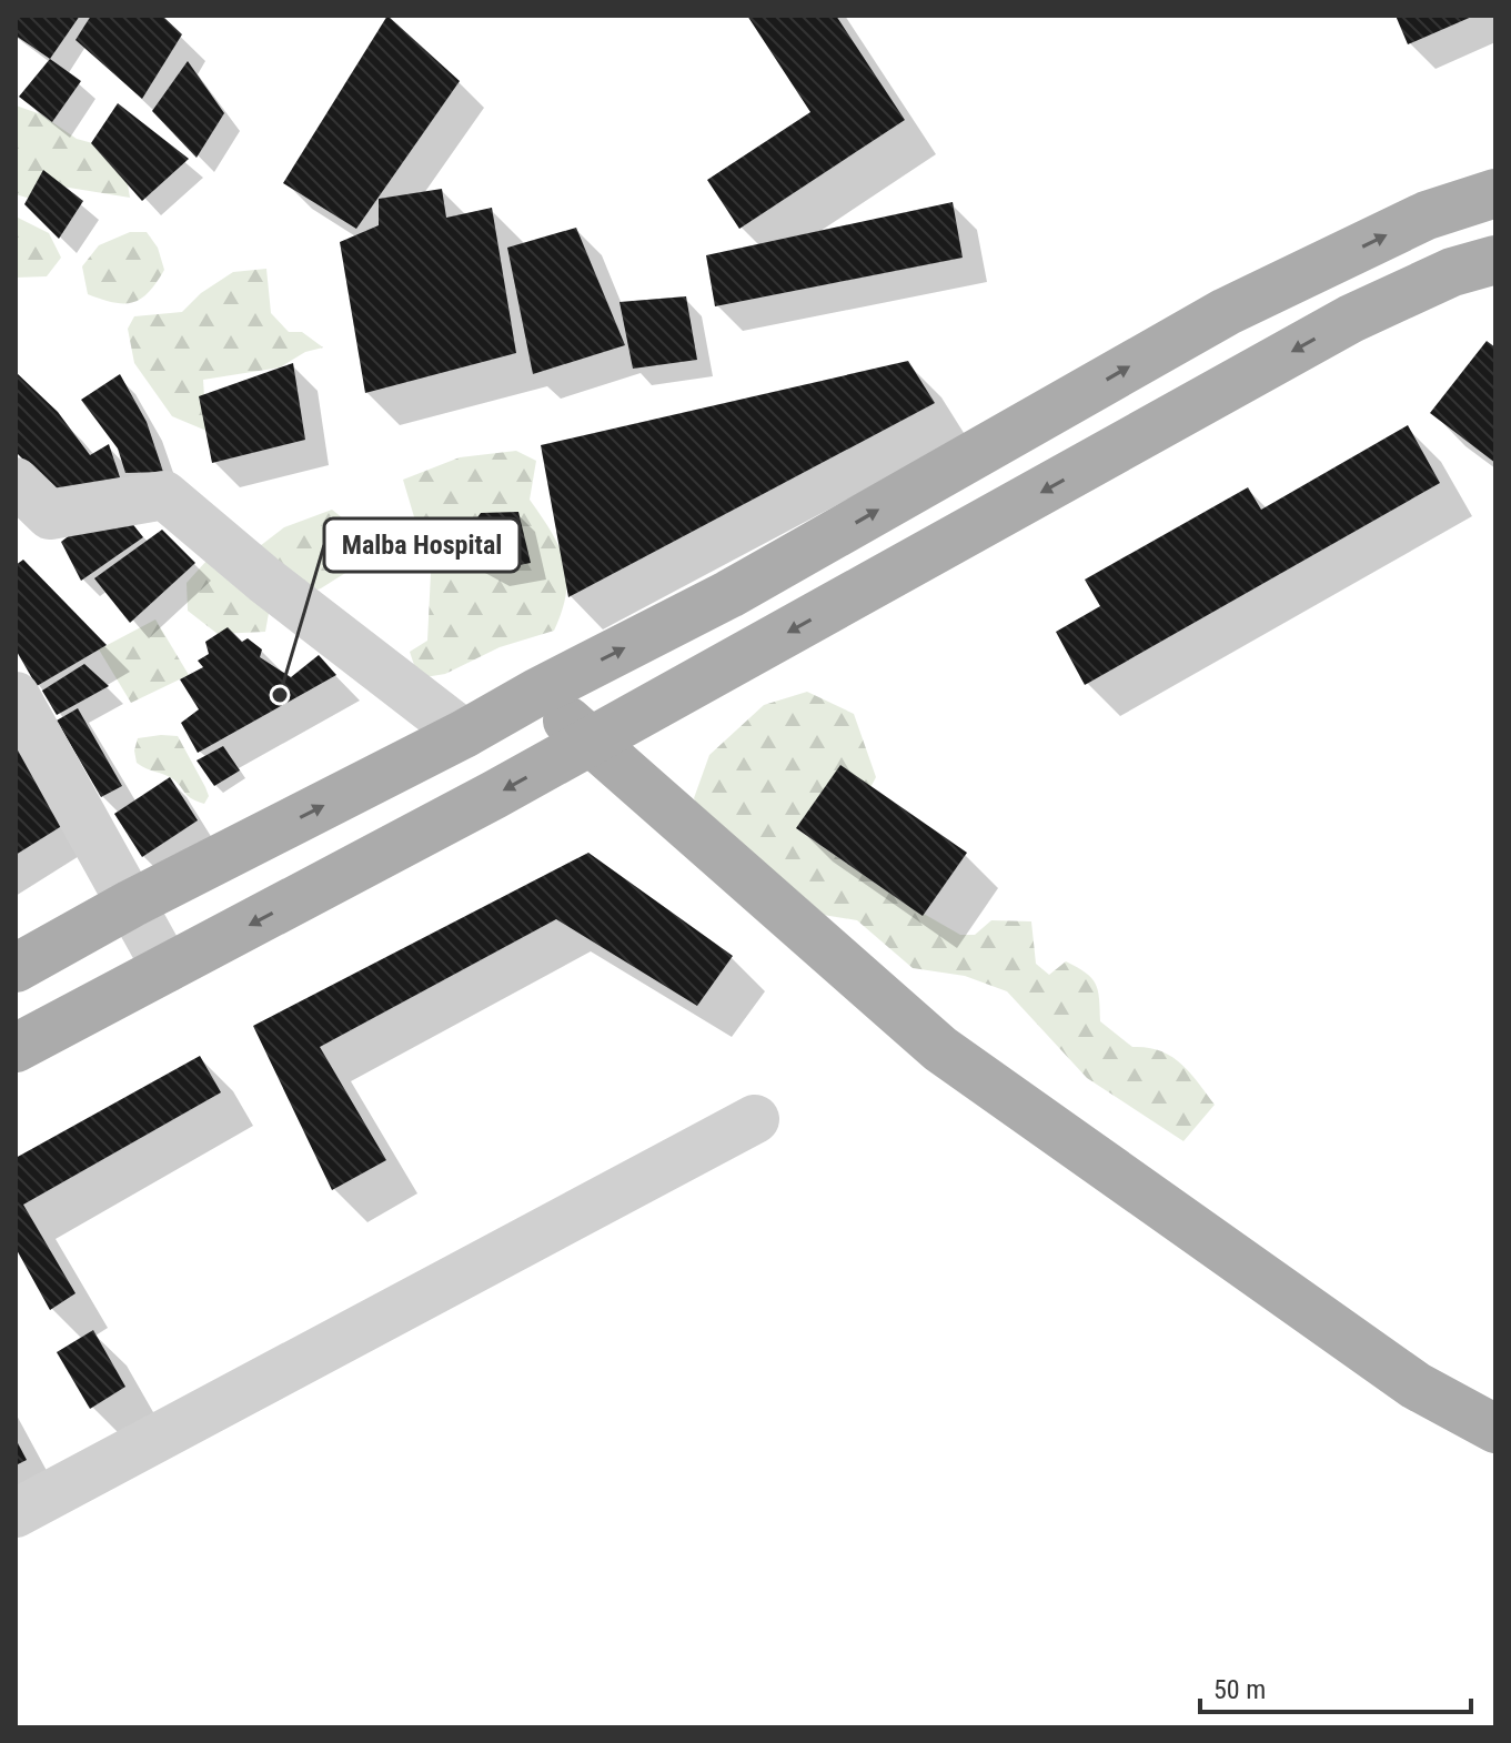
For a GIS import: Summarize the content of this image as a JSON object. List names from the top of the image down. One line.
{"places":["Malba Hospital"],"scale_bar":"50 m"}
